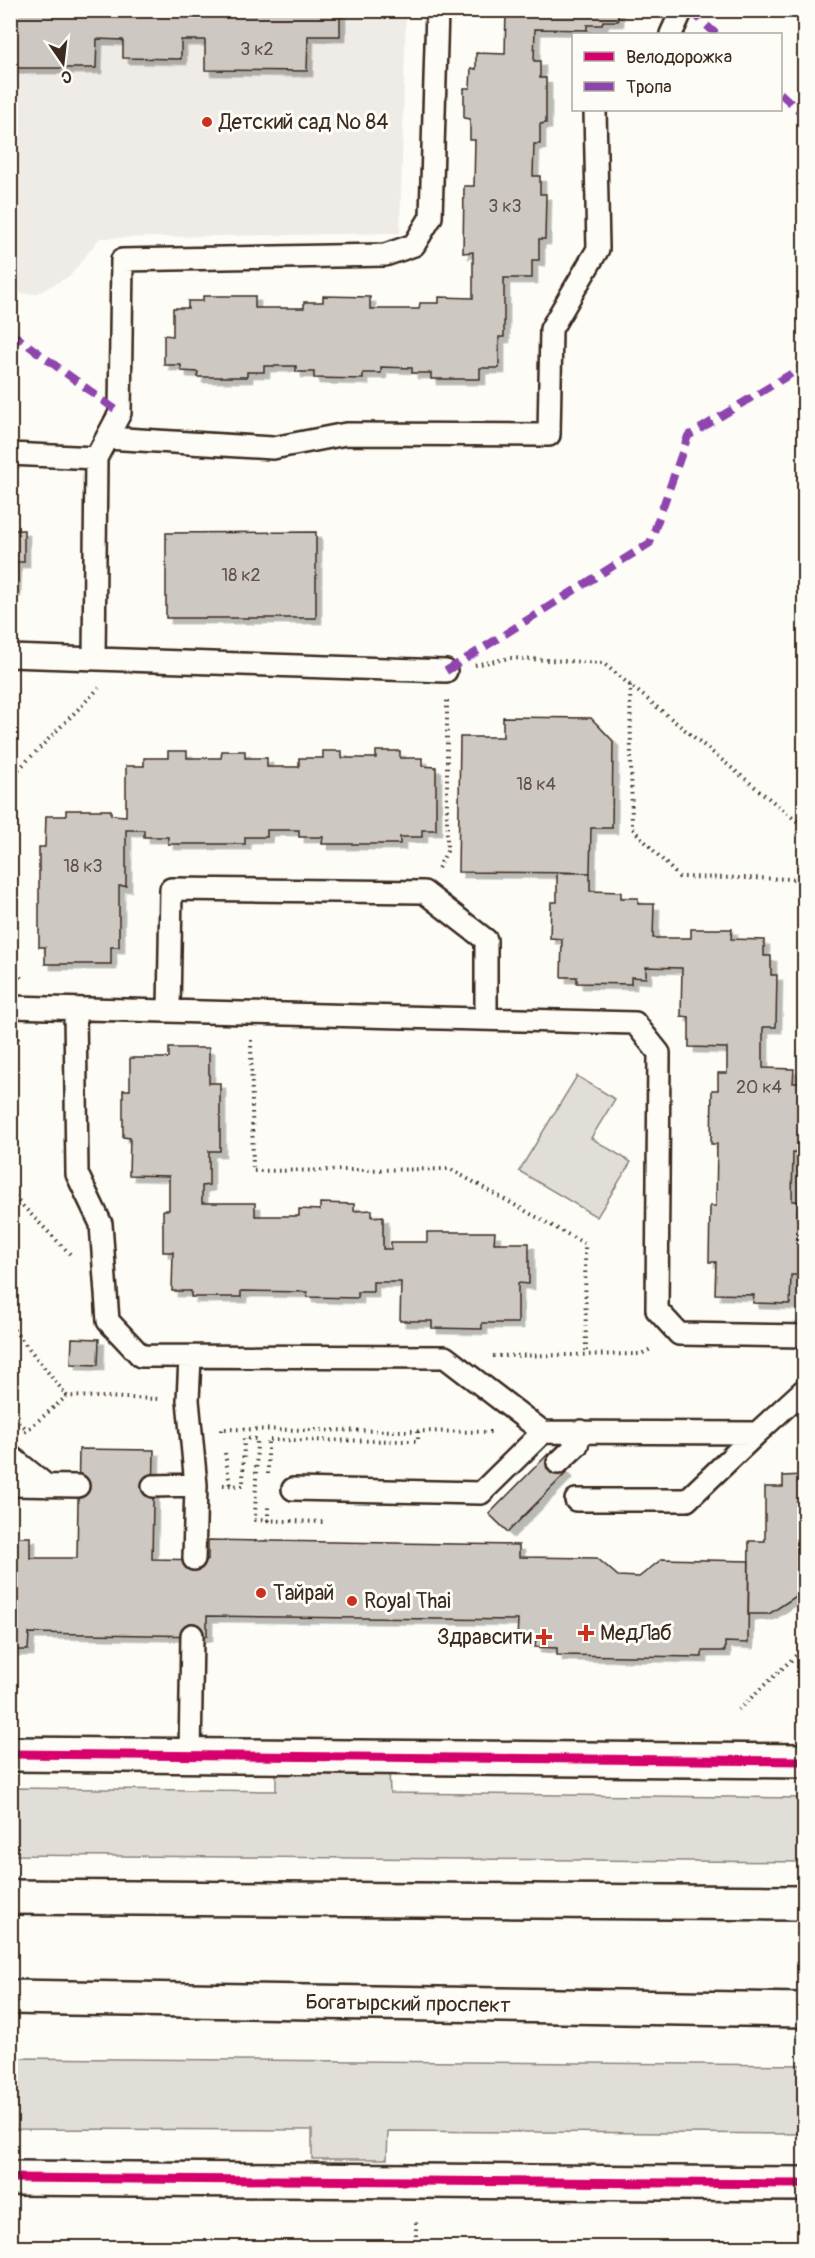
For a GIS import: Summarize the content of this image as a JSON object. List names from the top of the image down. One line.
{"streets":{"street":["Богатырский проспект"]},"places":{"other":["Детский сад № 84","Тайрай","Royal Thai"],"health":["МедЛаб","Здравсити"]},"house_numbers":["3 к2","3 к3","18 к2","18 к4","18 к3","20 к4"],"legend":["Велодорожка","Тропа"],"north":"bottom"}
